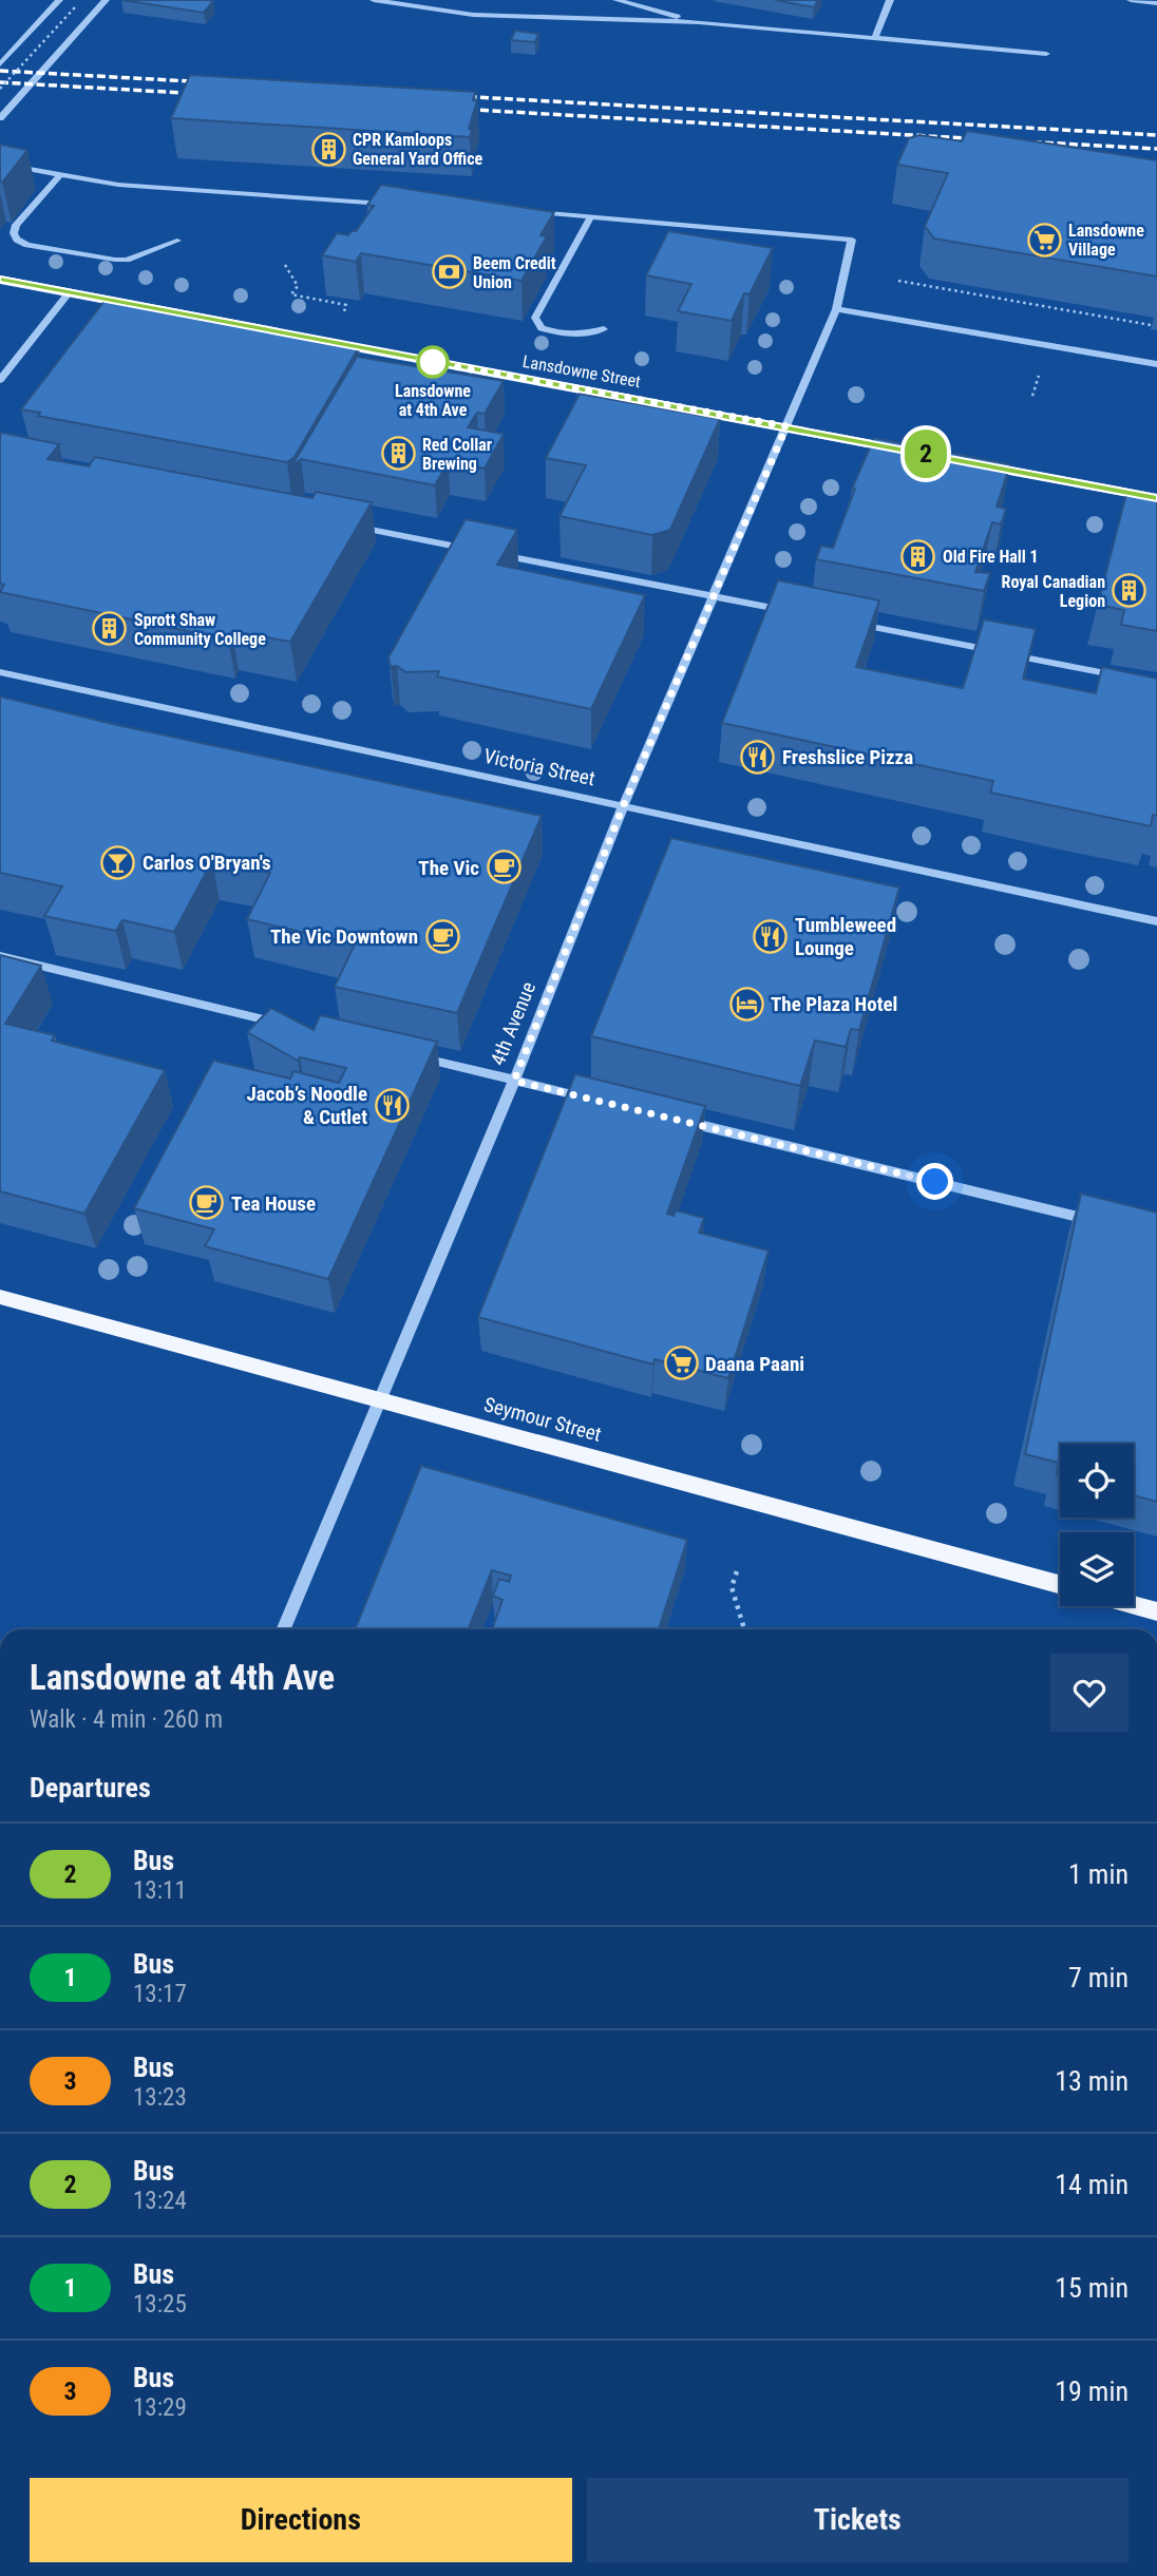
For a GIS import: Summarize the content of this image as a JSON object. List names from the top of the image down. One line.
{"streets":{"main road":["Lansdowne Street","Seymour Street"],"street":["Victoria Street","4th Avenue"]},"crossings":[["Lansdowne Street","4th Avenue"],["Victoria Street","4th Avenue"],["4th Avenue","Seymour Street"]],"places":{"building":["CPR Kamloops General Yard Office","Red Collar Brewing","Old Fire Hall 1","Royal Canadian Legion","Sprott Shaw Community College"],"supermarket":["Lansdowne Village","Daana Paani"],"bank":["Beem Credit Union"],"other":["Lansdowne at 4th Ave"],"restaurant":["Freshslice Pizza","Tumbleweed Lounge","Jacob’s Noodle & Cutlet"],"bar":["Carlos O'Bryan's"],"cafe":["The Vic","The Vic Downtown","Tea House"],"hotel":["The Plaza Hotel"]},"lines":["bus line 2"],"page":{"on_map":"2","heading":[["Lansdowne at 4th Ave","Walk · 4 min · 260 m"],"Departures"],"list":[{"mark":"2","name":"Bus","note":"13:11","value":"1 min"},{"mark":"1","name":"Bus","note":"13:17","value":"7 min"},{"mark":"3","name":"Bus","note":"13:23","value":"13 min"},{"mark":"2","name":"Bus","note":"13:24","value":"14 min"},{"mark":"1","name":"Bus","note":"13:25","value":"15 min"},{"mark":"3","name":"Bus","note":"13:29","value":"19 min"}],"buttons":["Directions","Tickets"]}}
